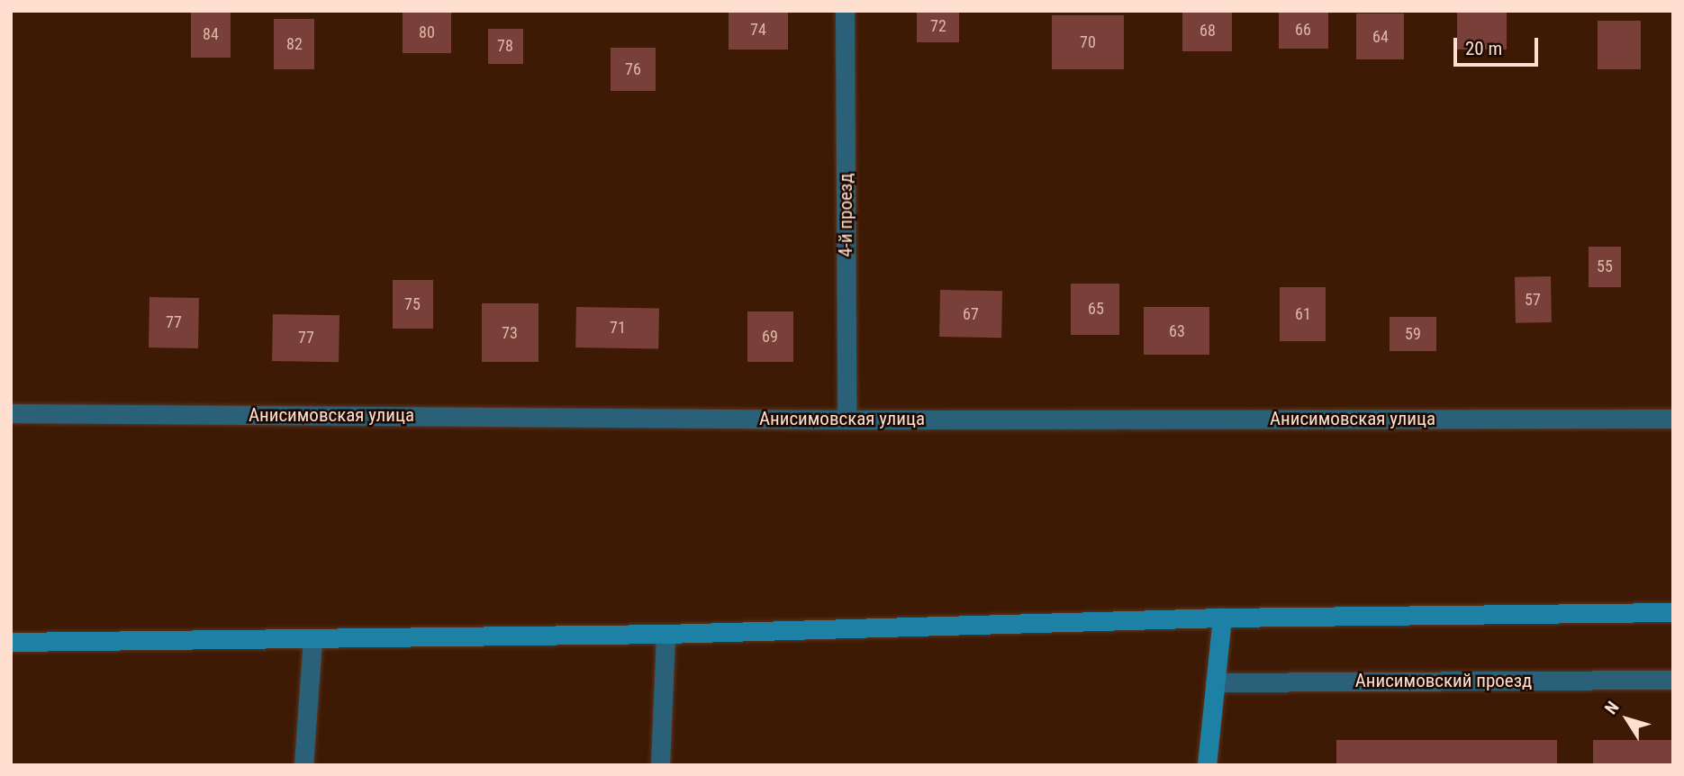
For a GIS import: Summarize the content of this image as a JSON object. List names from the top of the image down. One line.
{"streets":{"street":["4-й проезд","Анисимовская улица","Анисимовский проезд"]},"crossings":[["4-й проезд","Анисимовская улица"]],"house_numbers":["72","74","66","68","80","84","64","70","82","78","76","55","57","75","65","67","61","77","71","63","73","59","69","77"],"scale_bar":"20 m","north":"top left"}
